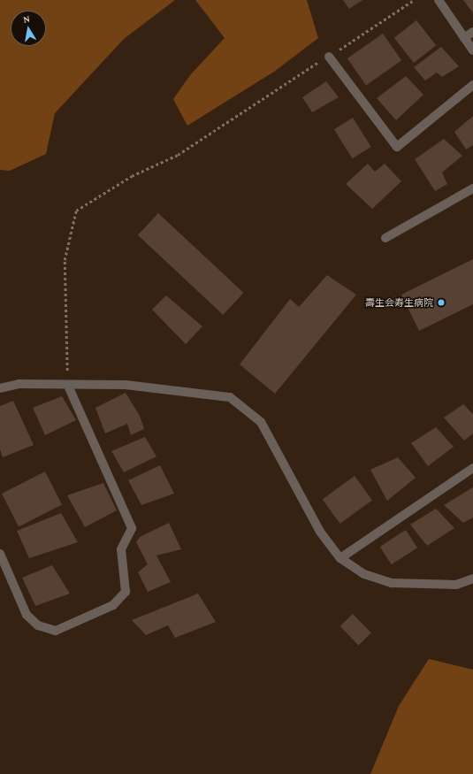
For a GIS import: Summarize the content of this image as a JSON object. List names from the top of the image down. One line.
{"places":["壽生会寿生病院"],"north":"top"}
